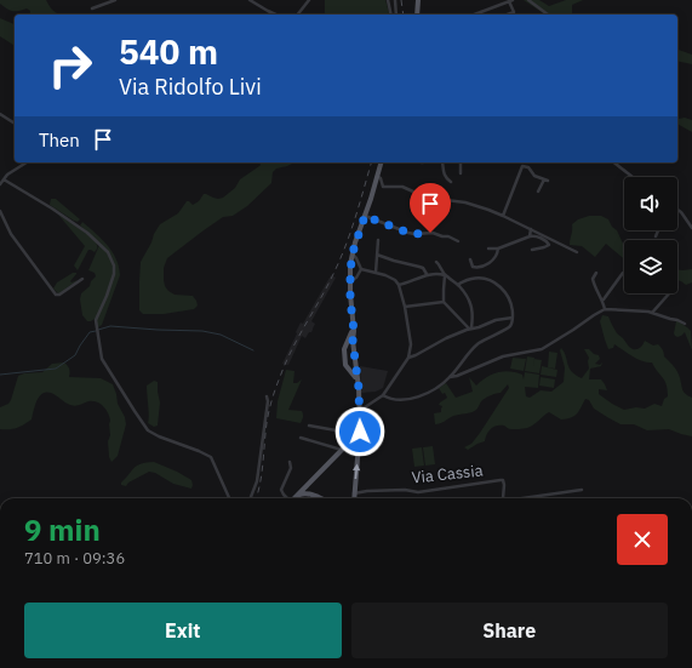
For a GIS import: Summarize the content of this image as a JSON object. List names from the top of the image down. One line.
{"streets":{"street":["Via Cassia"]},"page":{"turn":["540 m","Via Ridolfo Livi"],"then":"Then","heading":["9 min","710 m · 09:36"],"buttons":["Exit","Share"]}}
